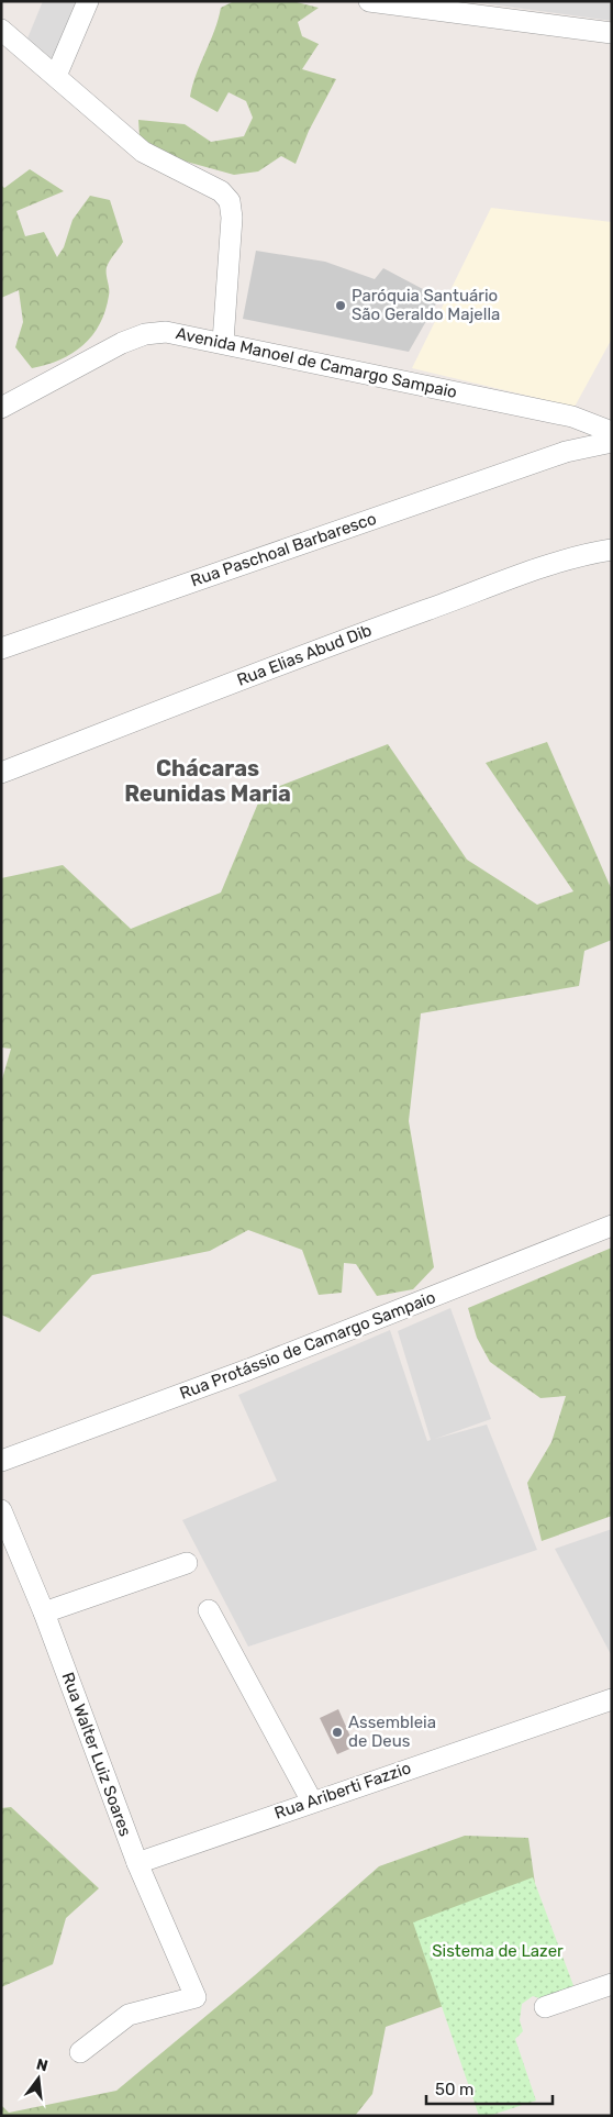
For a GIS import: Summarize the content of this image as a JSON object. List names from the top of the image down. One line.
{"streets":{"street":["Avenida Manoel de Camargo Sampaio","Rua Paschoal Barbaresco","Rua Elias Abud Dib","Rua Protássio de Camargo Sampaio","Rua Walter Luiz Soares","Rua Ariberti Fazzio"]},"crossings":[["Rua Walter Luiz Soares","Rua Ariberti Fazzio"]],"districts":["Chácaras Reunidas Maria"],"parks":["Sistema de Lazer"],"places":["Paróquia Santuário São Geraldo Majella","Assembleia de Deus"],"scale_bar":"50 m","north":"top"}
